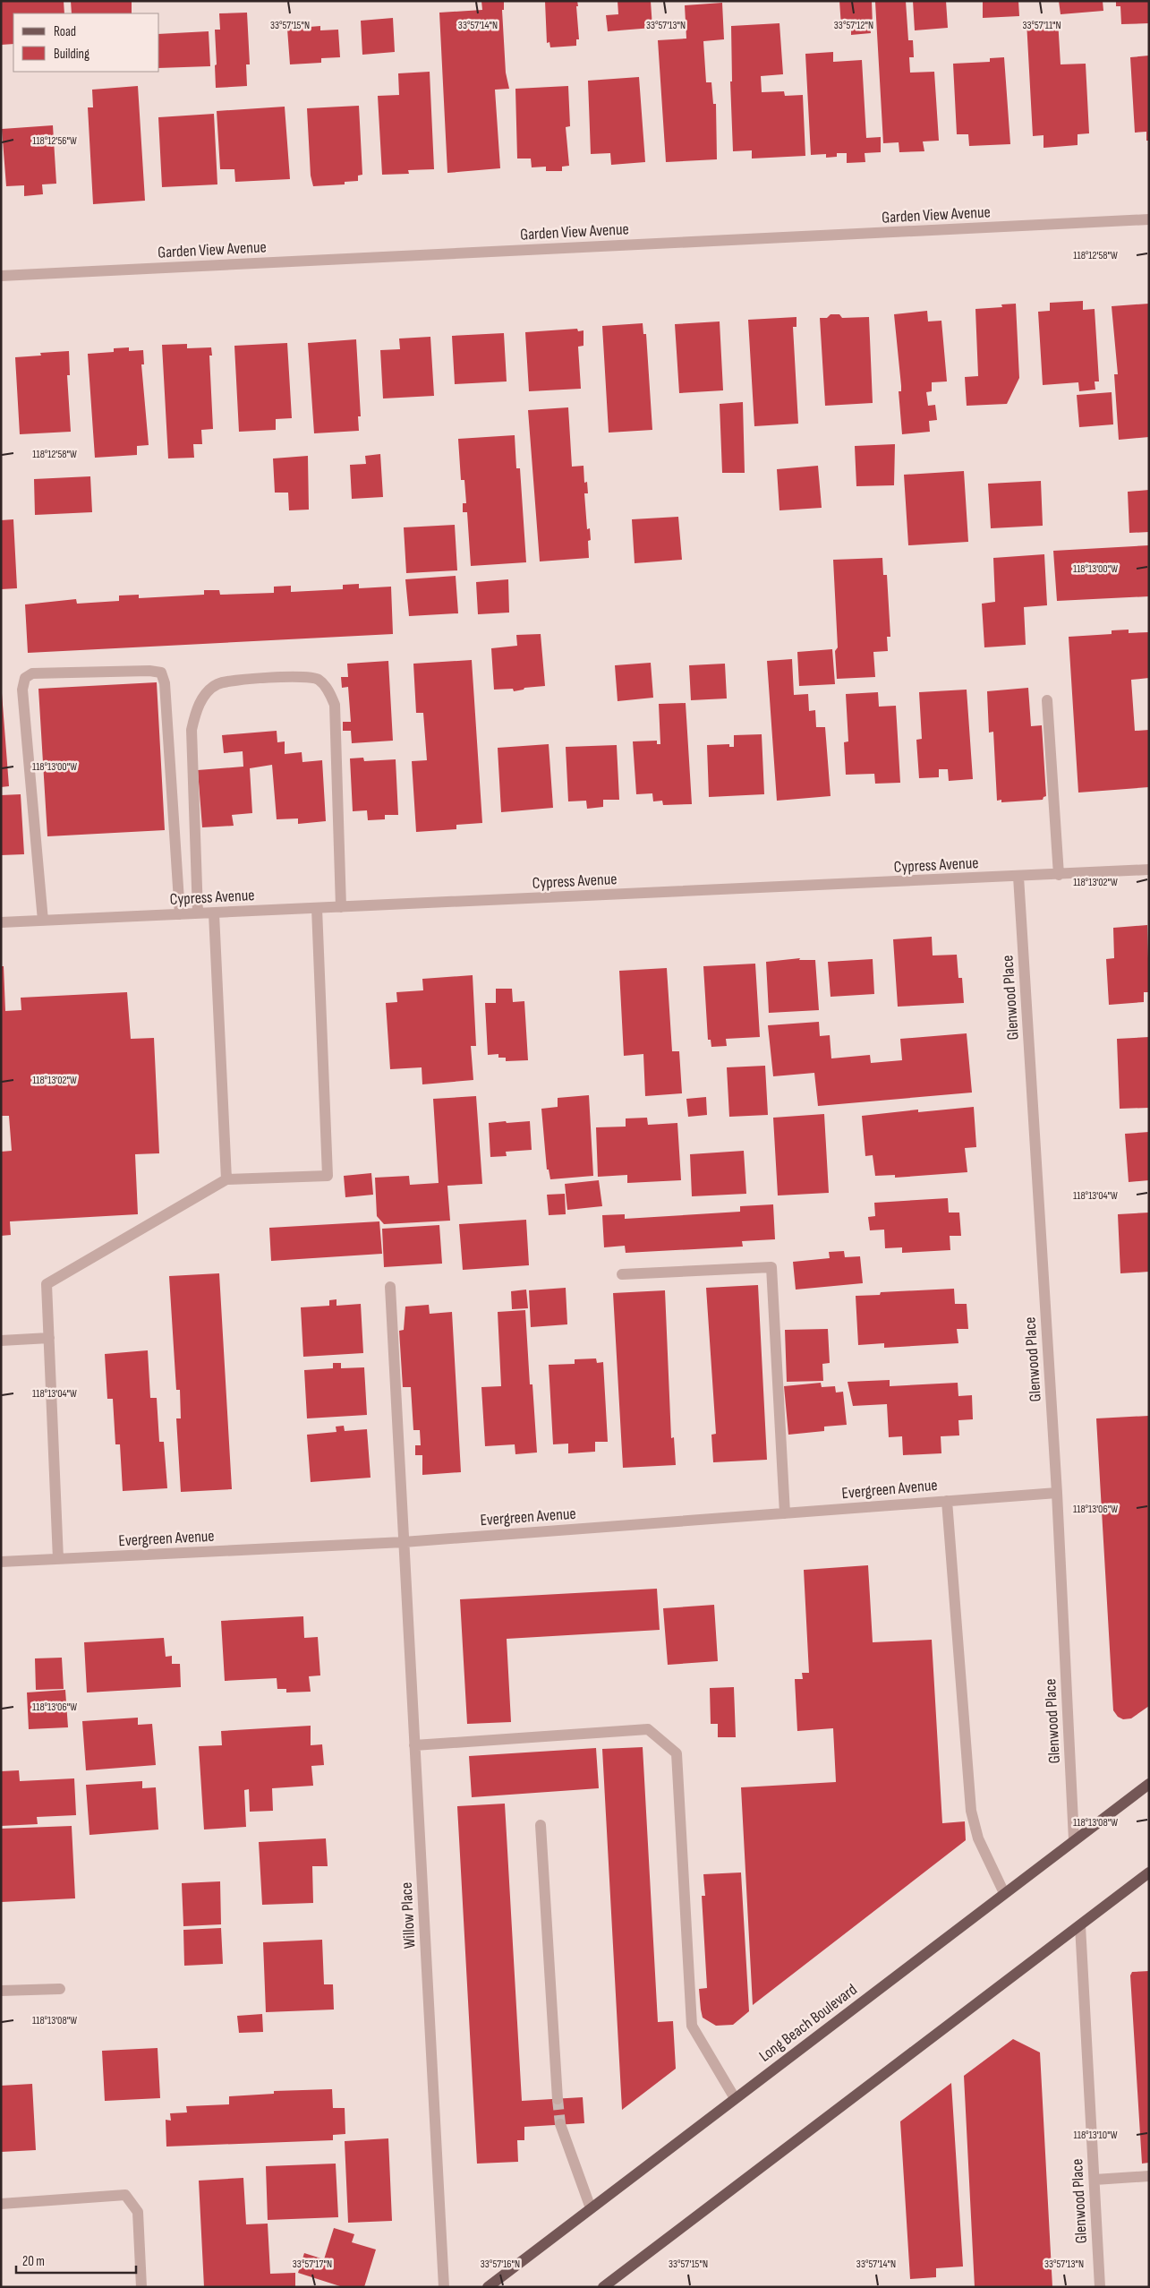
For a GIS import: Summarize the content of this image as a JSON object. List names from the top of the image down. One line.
{"streets":{"main road":["Long Beach Boulevard"],"street":["Garden View Avenue","Cypress Avenue","Glenwood Place","Evergreen Avenue","Willow Place"]},"crossings":[["Cypress Avenue","Glenwood Place"],["Glenwood Place","Evergreen Avenue"],["Glenwood Place","Long Beach Boulevard"],["Evergreen Avenue","Willow Place"]],"legend":["Road","Building"],"scale_bar":"20 m","coordinates":["33°57'12\"N","33°57'11\"N","33°57'15\"N","33°57'14\"N","33°57'13\"N","118°12'56\"W","118°12'58\"W","118°13'00\"W","118°13'02\"W","118°13'04\"W","118°13'06\"W","118°13'08\"W","118°13'10\"W","33°57'17\"N","33°57'16\"N"]}
